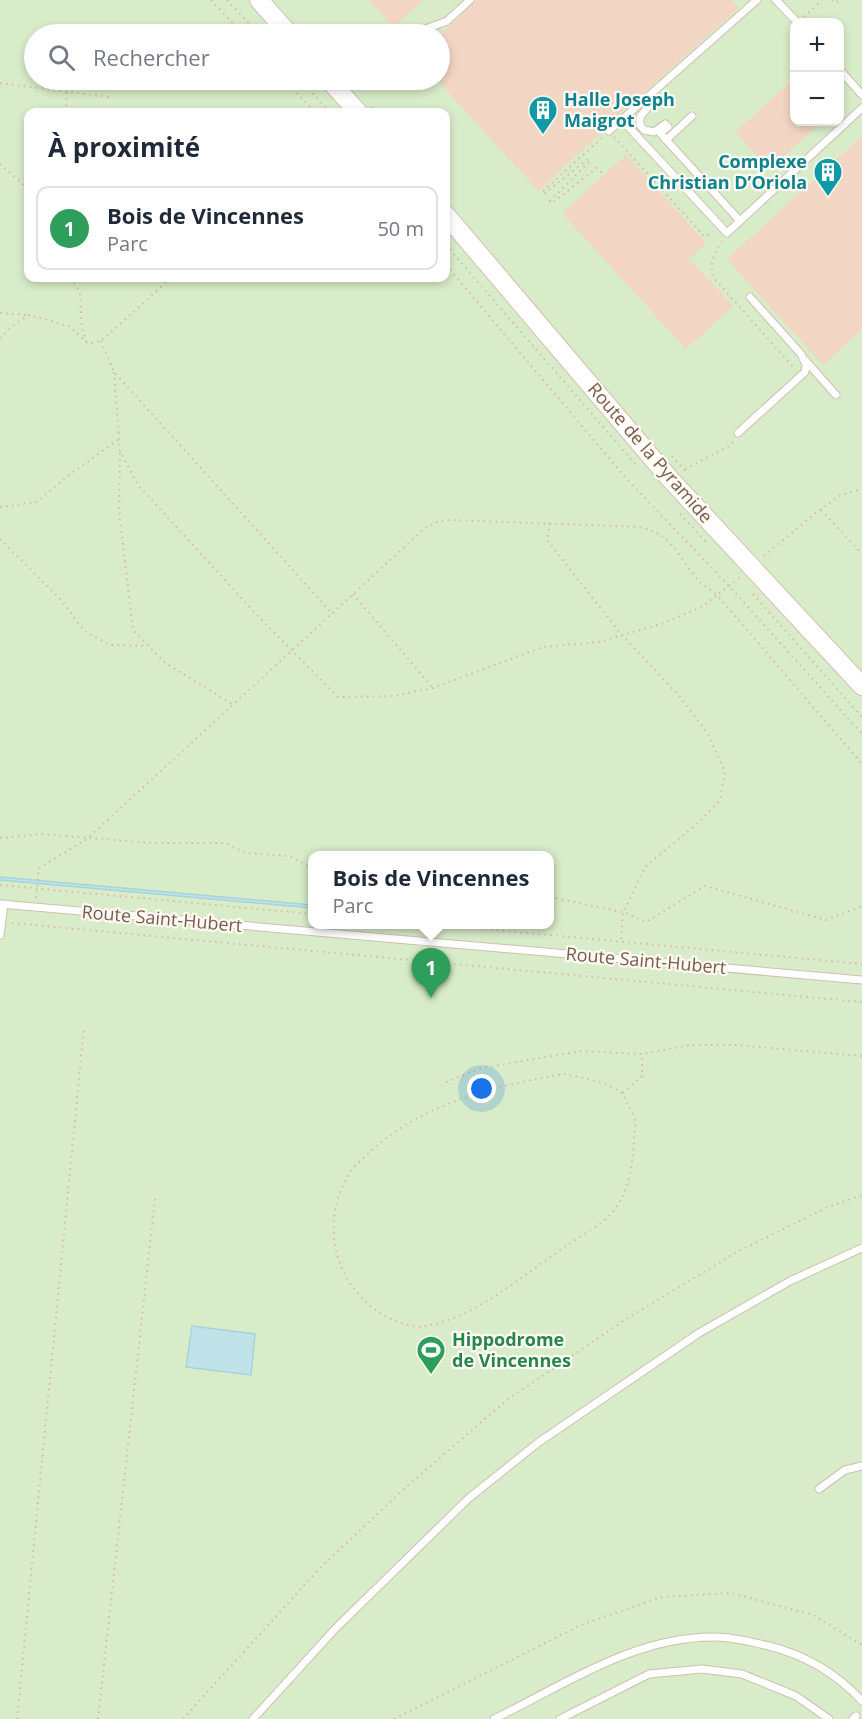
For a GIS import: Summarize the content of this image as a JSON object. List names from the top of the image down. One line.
{"streets":{"street":["Route de la Pyramide"],"lane":["Route Saint-Hubert"]},"places":{"building":["Halle Joseph Maigrot","Complexe Christian D’Oriola"],"sports":["Hippodrome de Vincennes"]},"page":{"map_buttons":["+","−"],"search":"Rechercher","heading":"À proximité","list":[{"mark":"1","name":"Bois de Vincennes","note":"Parc","value":"50 m"}],"popup":["Bois de Vincennes","Parc"],"pins":"1"}}
